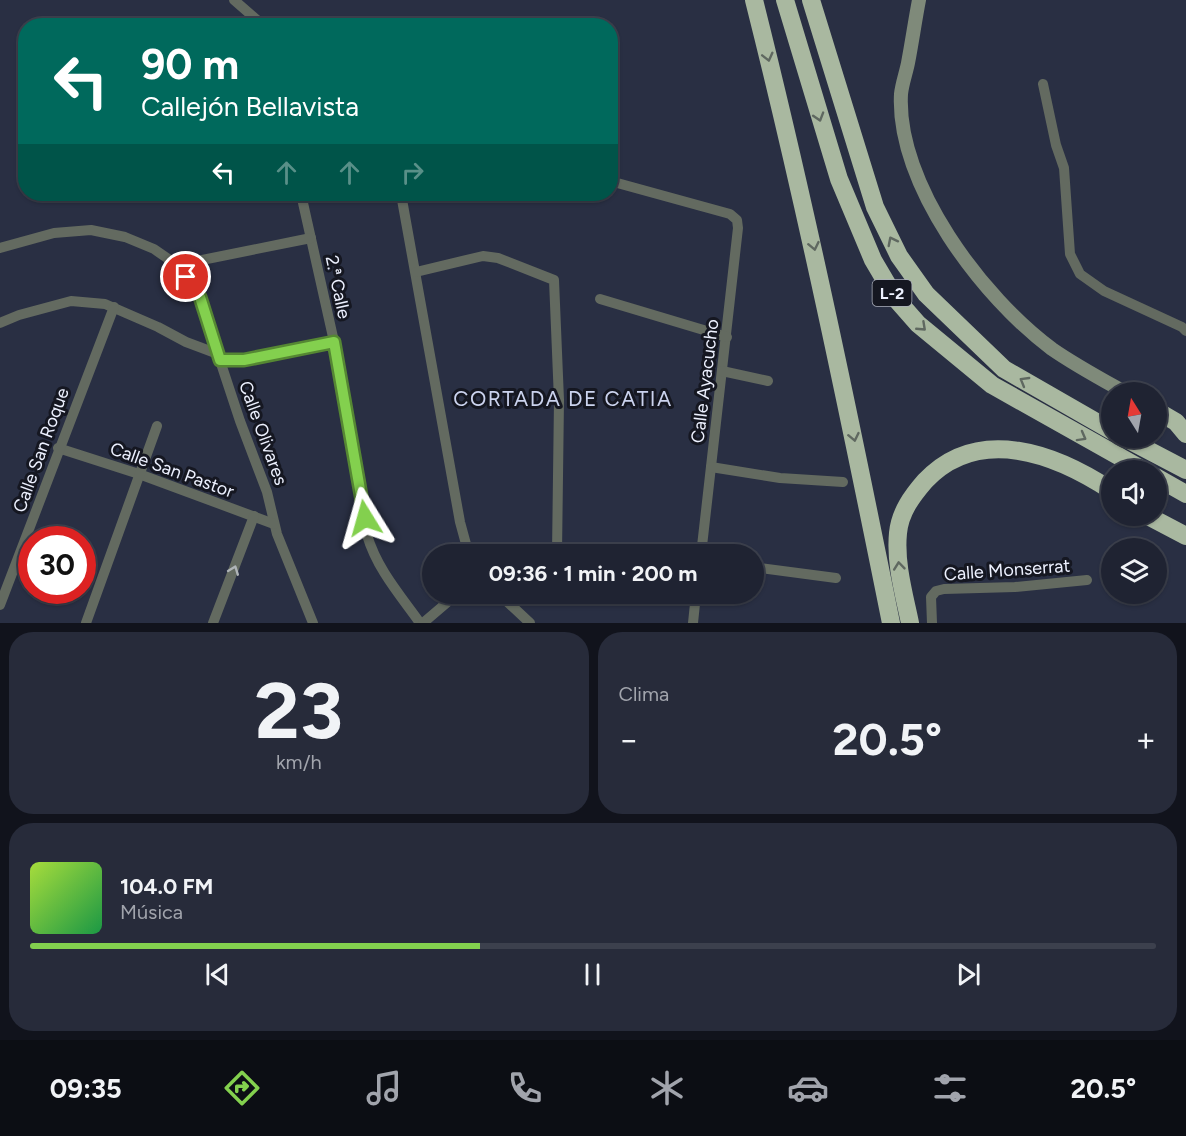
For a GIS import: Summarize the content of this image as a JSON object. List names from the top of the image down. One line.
{"streets":{"highway":["L-2"],"street":["2.ª Calle","Calle Ayacucho","Calle Olivares","Calle San Roque","Calle San Pastor","Calle Monserrat"]},"crossings":[["Calle Olivares","Calle San Pastor"],["Calle San Roque","Calle San Pastor"]],"districts":["CORTADA DE CATIA"],"north":"top","page":{"turn":["90 m","Callejón Bellavista"],"limit":"30","trip":"09:36 · 1 min · 200 m","tile":[["23","km/h"],"Clima"],"heat":["−","20.5°","+"],"song":["104.0 FM","Música"],"tabs":["09:35","20.5°"]}}
